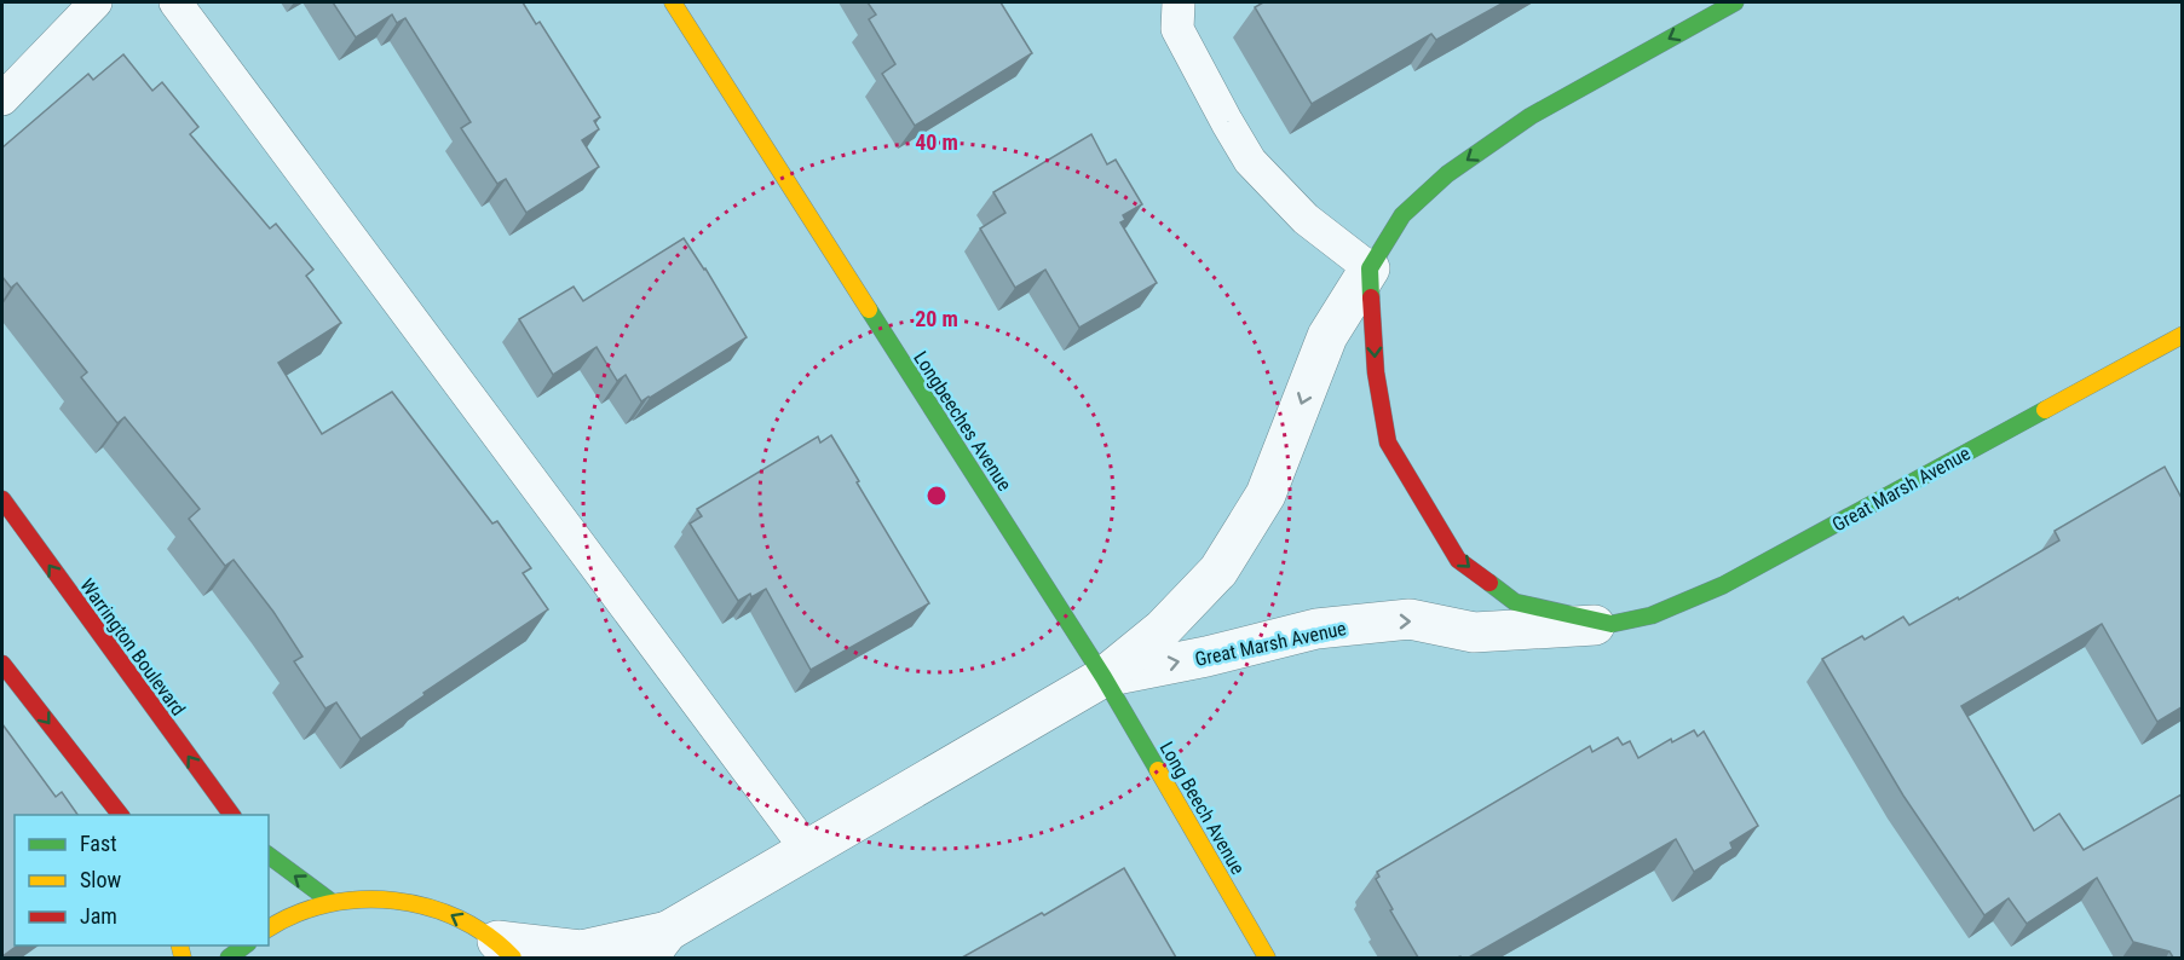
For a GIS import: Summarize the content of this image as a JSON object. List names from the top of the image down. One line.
{"streets":{"street":["Longbeeches Avenue","Great Marsh Avenue","Warrington Boulevard","Long Beech Avenue"]},"crossings":[["Longbeeches Avenue","Great Marsh Avenue"],["Longbeeches Avenue","Long Beech Avenue"],["Great Marsh Avenue","Long Beech Avenue"]],"legend":["Fast","Slow","Jam"],"rings":["40 m","20 m"]}
